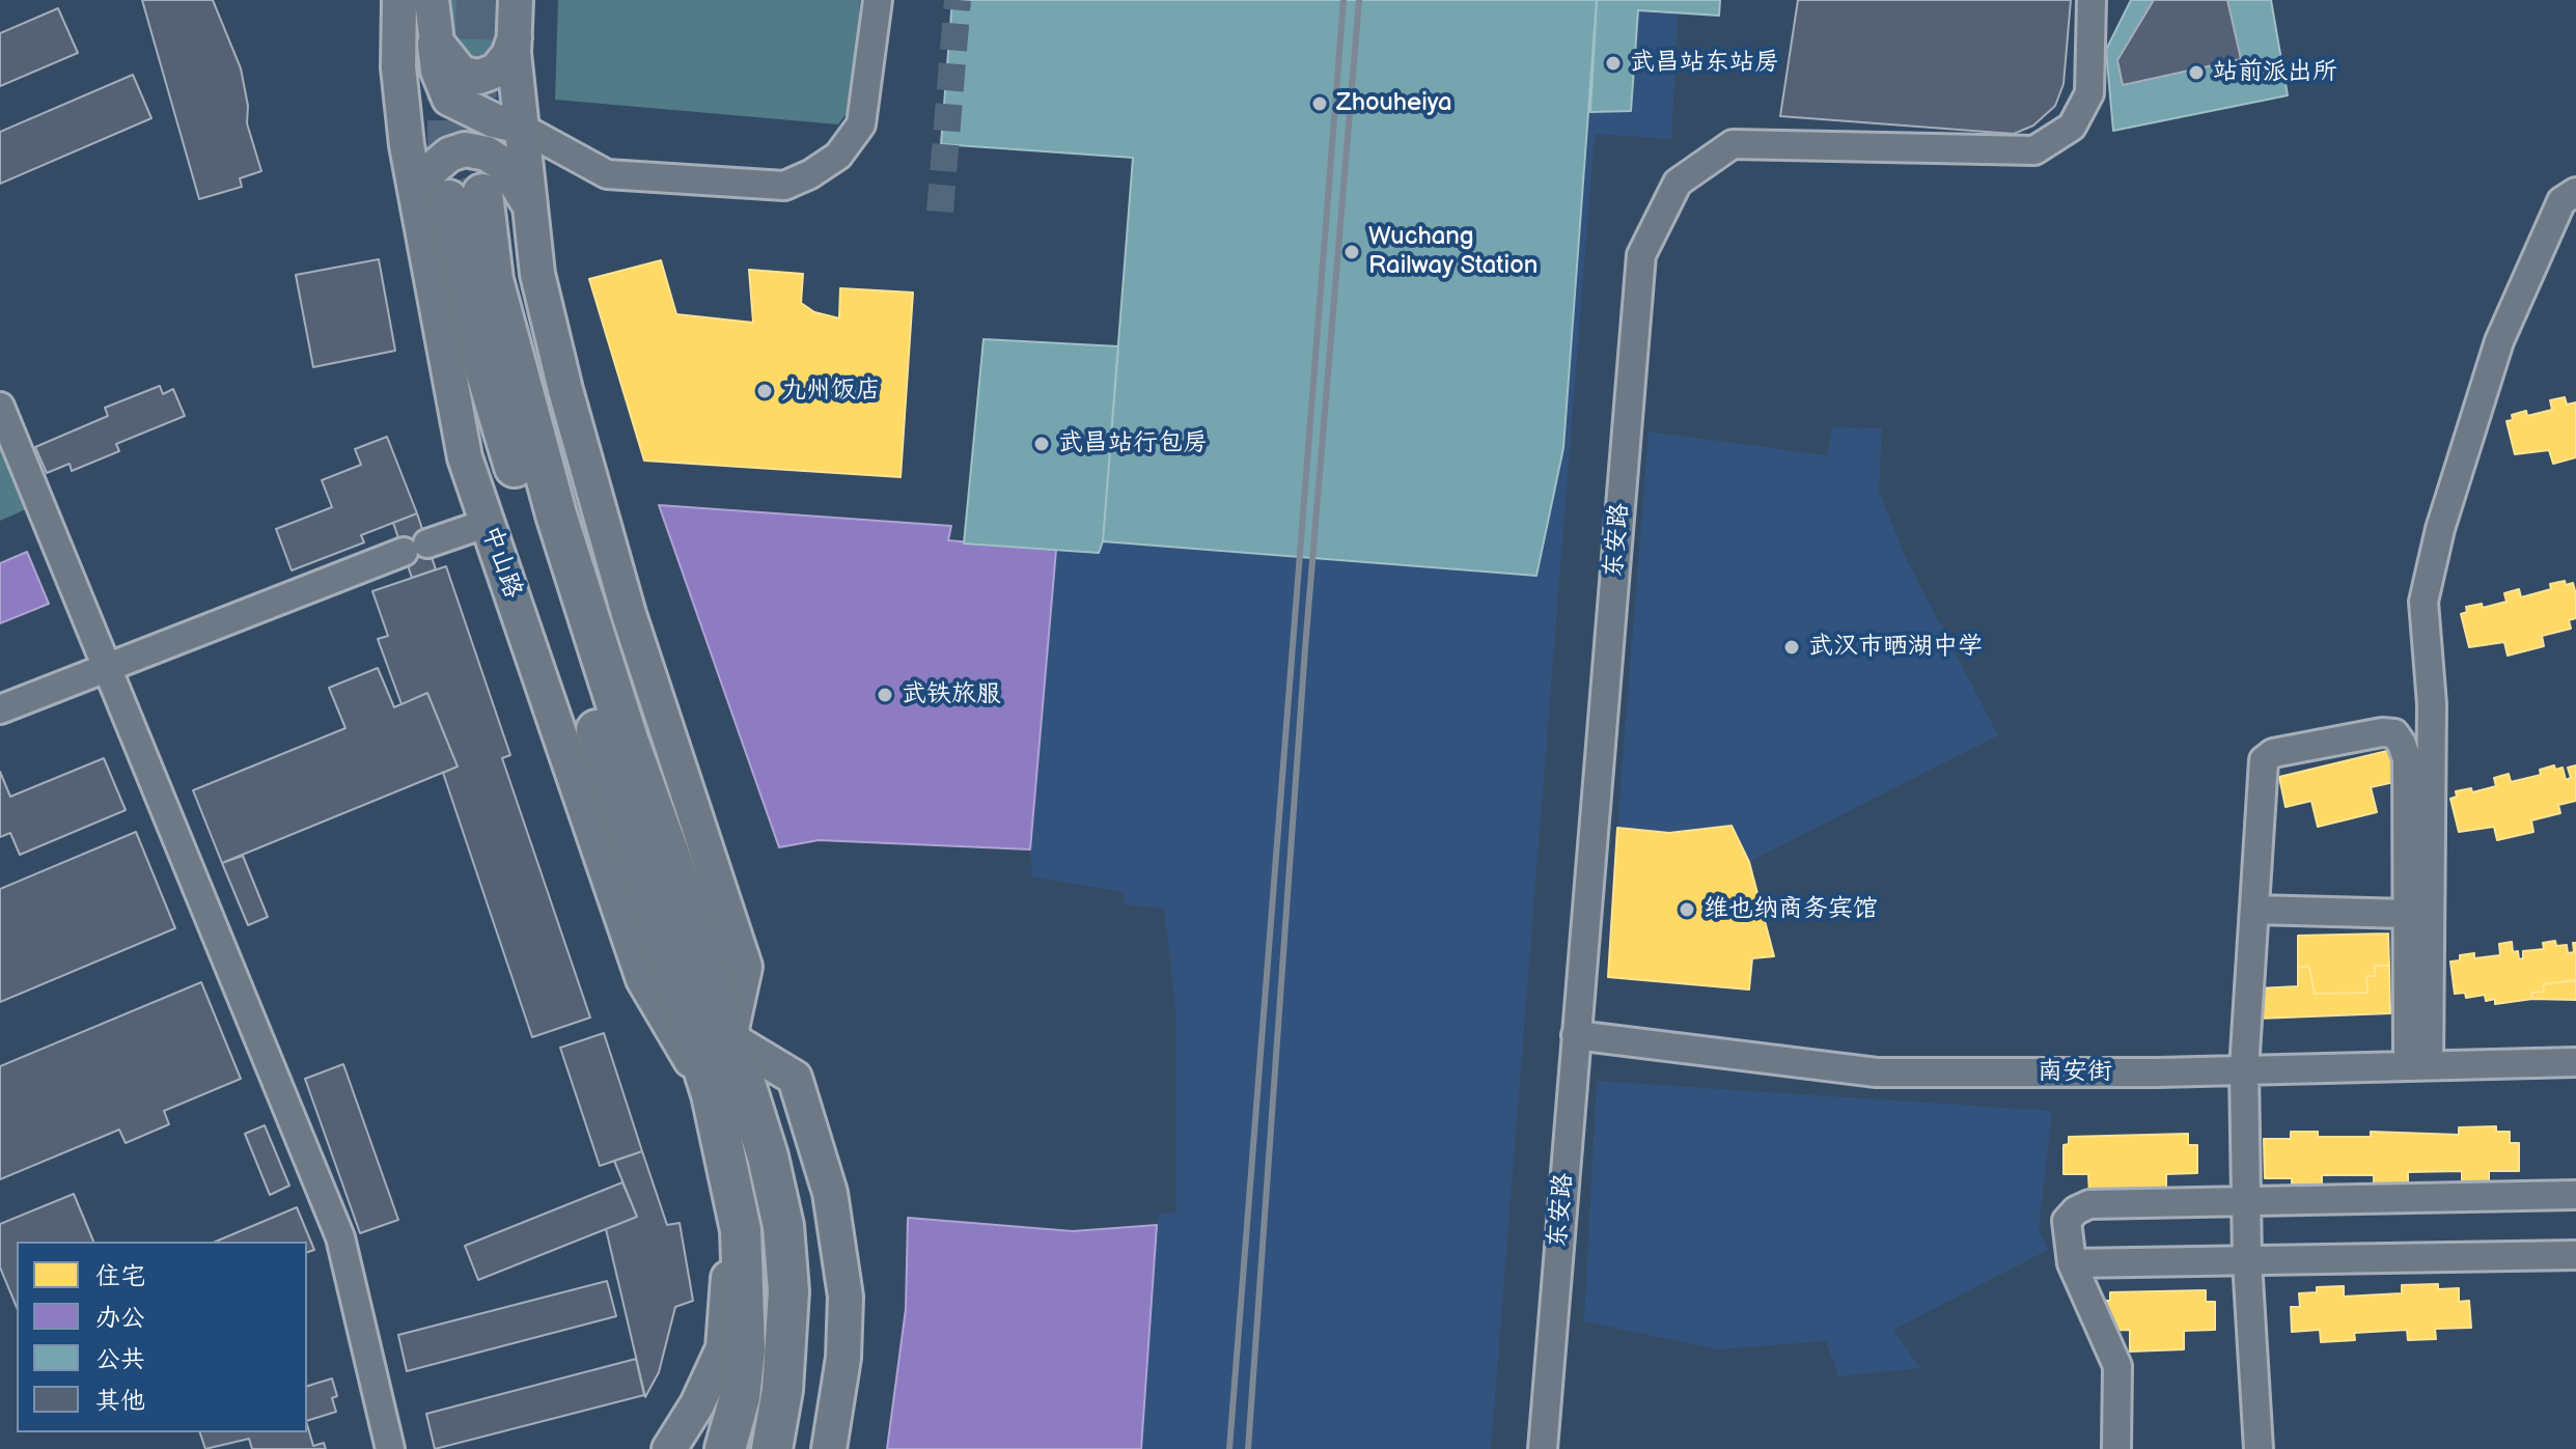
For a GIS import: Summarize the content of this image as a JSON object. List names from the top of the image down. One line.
{"streets":{"main road":["中山路"],"street":["东安路","南安街"]},"crossings":[["东安路","南安街"]],"places":["武昌站东站房","站前派出所","Zhouheiya","Wuchang Railway Station","九州饭店","武昌站行包房","武汉市晒湖中学","武铁旅服","维也纳商务宾馆"],"legend":["住宅","办公","公共","其他"]}
